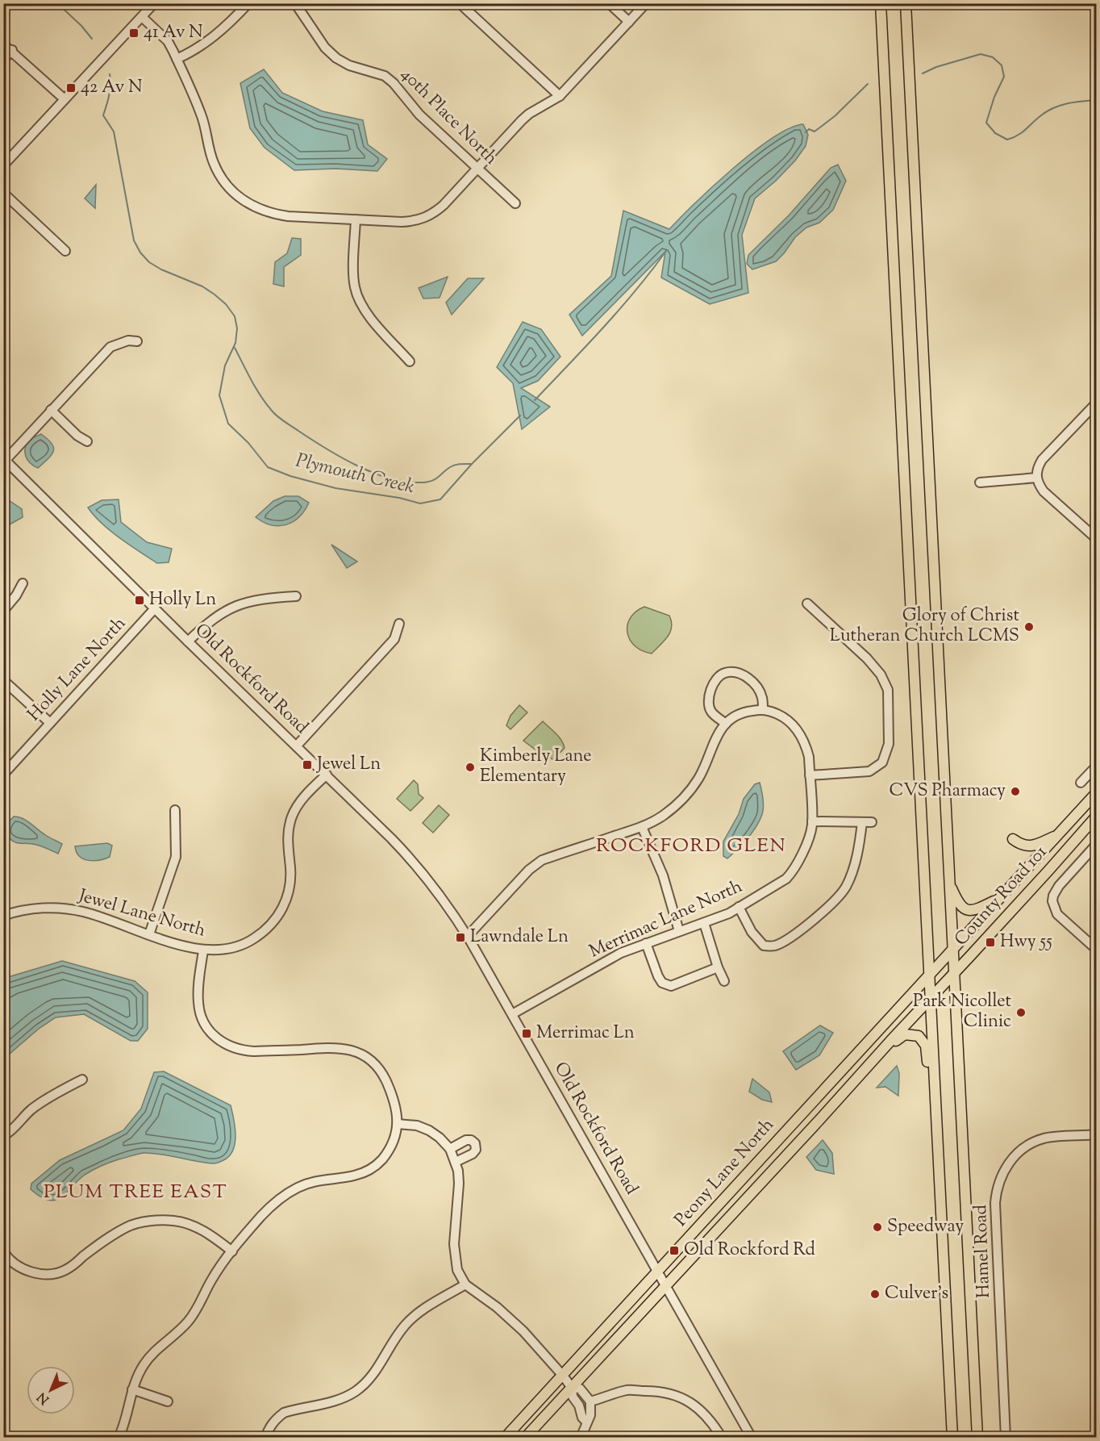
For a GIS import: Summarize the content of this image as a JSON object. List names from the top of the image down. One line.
{"streets":{"main road":["County Road 101","Peony Lane North"],"street":["40th Place North","Holly Lane North","Old Rockford Road","Jewel Lane North","Merrimac Lane North","Hamel Road"]},"crossings":[["Holly Lane North","Old Rockford Road"],["Old Rockford Road","Jewel Lane North"],["Old Rockford Road","Merrimac Lane North"],["Old Rockford Road","Peony Lane North"],["County Road 101","Peony Lane North"]],"districts":["ROCKFORD GLEN","PLUM TREE EAST"],"water":["Plymouth Creek"],"places":{"transit":["41 Av N","42 Av N","Holly Ln","Jewel Ln","Lawndale Ln","Hwy 55","Merrimac Ln","Old Rockford Rd"],"other":["Glory of Christ Lutheran Church LCMS","Kimberly Lane Elementary","CVS Pharmacy","Park Nicollet Clinic","Speedway","Culver's"]},"north":"bottom left"}
